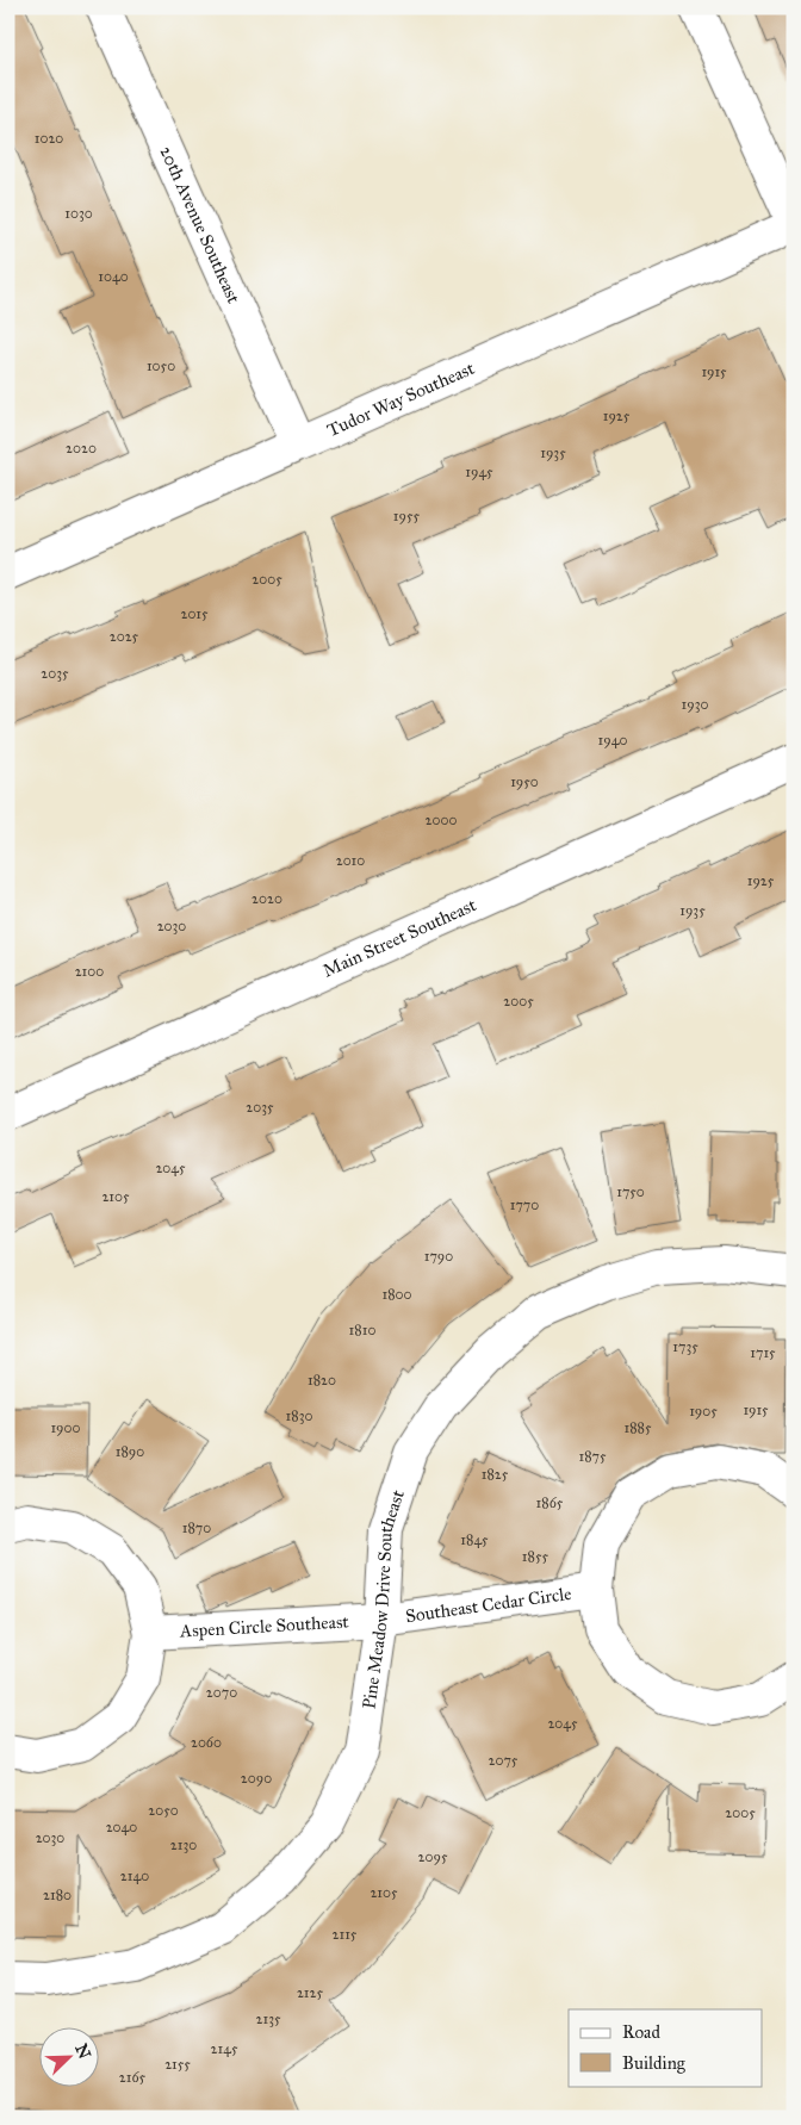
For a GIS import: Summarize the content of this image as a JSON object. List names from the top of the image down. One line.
{"streets":{"street":["20th Avenue Southeast","Tudor Way Southeast","Main Street Southeast","Pine Meadow Drive Southeast","Southeast Cedar Circle","Aspen Circle Southeast"]},"crossings":[["20th Avenue Southeast","Tudor Way Southeast"],["Pine Meadow Drive Southeast","Southeast Cedar Circle"],["Pine Meadow Drive Southeast","Aspen Circle Southeast"],["Southeast Cedar Circle","Aspen Circle Southeast"]],"house_numbers":["1020","1030","1040","1050","1915","1925","2020","1935","1945","1955","2005","2015","2025","2035","1930","1940","1950","2000","2010","1925","2020","1935","2030","2100","2005","2035","2045","1750","2105","1770","1790","1800","1810","1735","1715","1820","1915","1905","1830","1900","1885","1890","1875","1825","1865","1870","1845","1855","2070","2045","2060","2075","2090","2050","2005","2040","2030","2130","2095","2140","2105","2180","2115","2125","2135","2145","2155","2165"],"legend":["Road","Building"],"north":"top right"}
